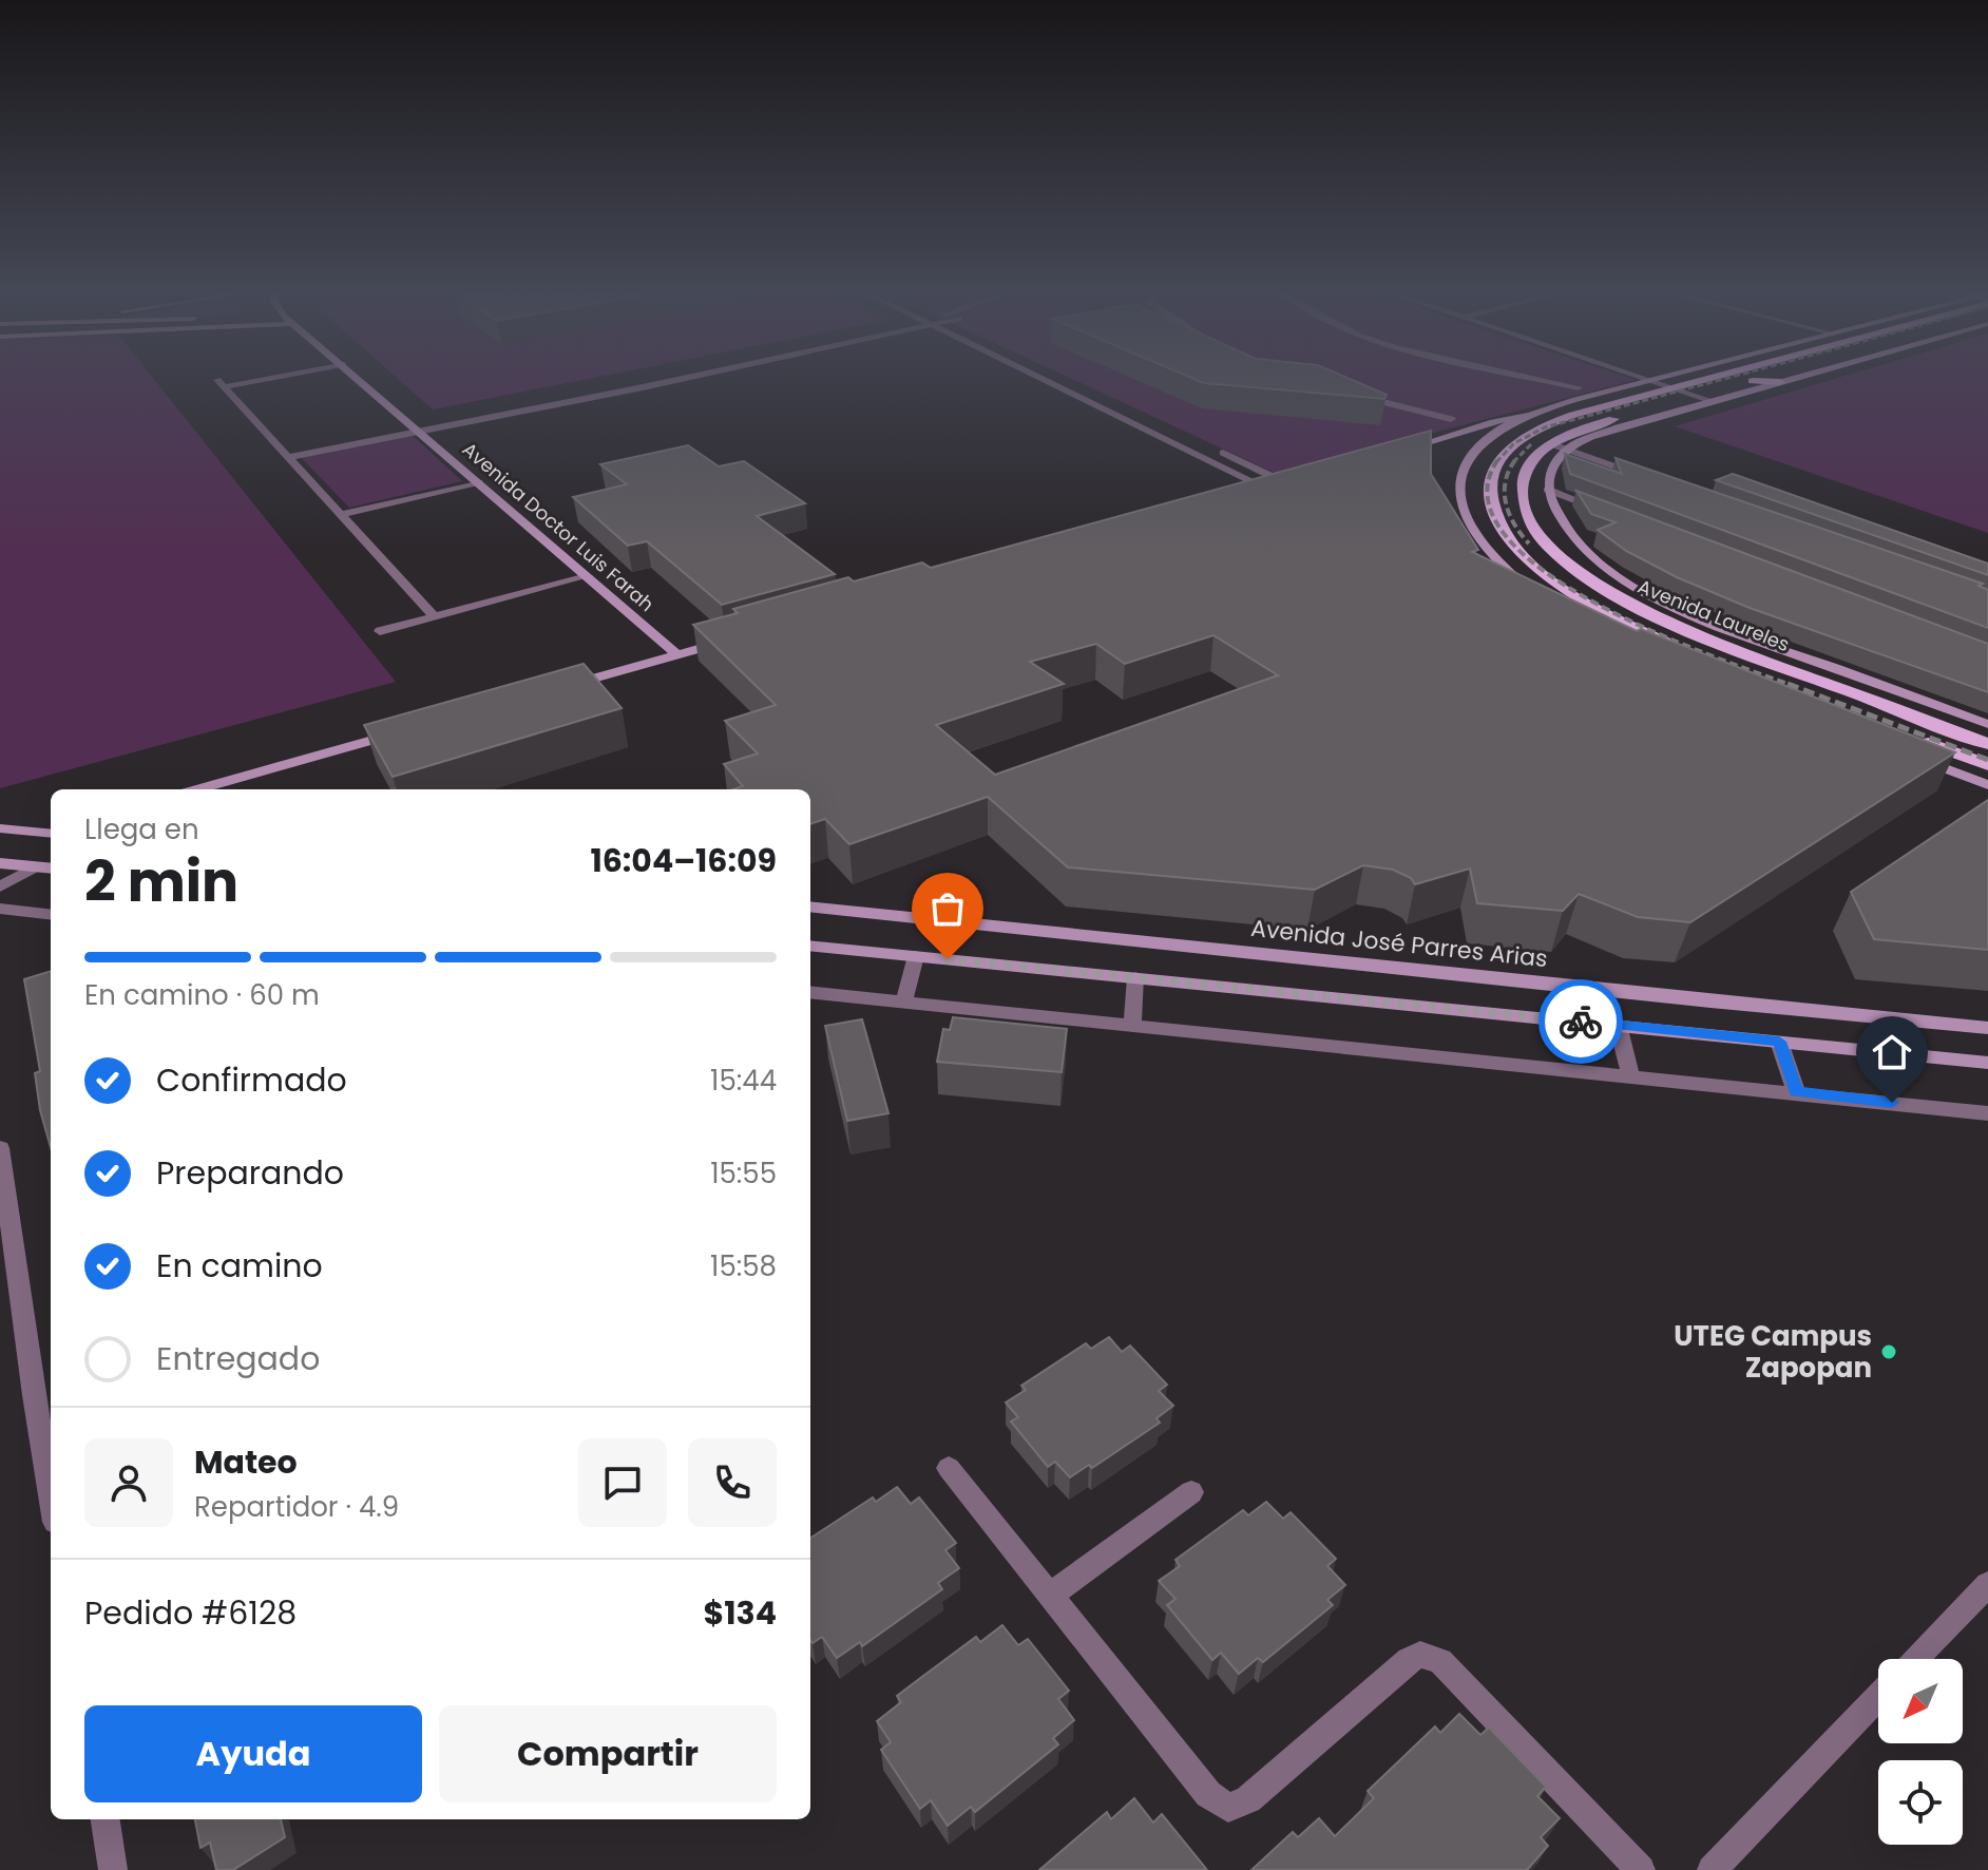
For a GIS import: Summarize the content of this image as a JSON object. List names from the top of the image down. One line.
{"streets":{"main road":["Avenida Doctor Luis Farah","Avenida Laureles","Avenida José Parres Arias"]},"places":["UTEG Campus Zapopan"],"north":"bottom left","page":{"heading":["2 min","Llega en","16:04–16:09"],"panel":["Mateo","Repartidor · 4.9","Pedido #6128","$134"],"bar":"En camino · 60 m","list":[["Confirmado","15:44"],["Preparando","15:55"],["En camino","15:58"],"Entregado"],"buttons":["Ayuda","Compartir"]}}
